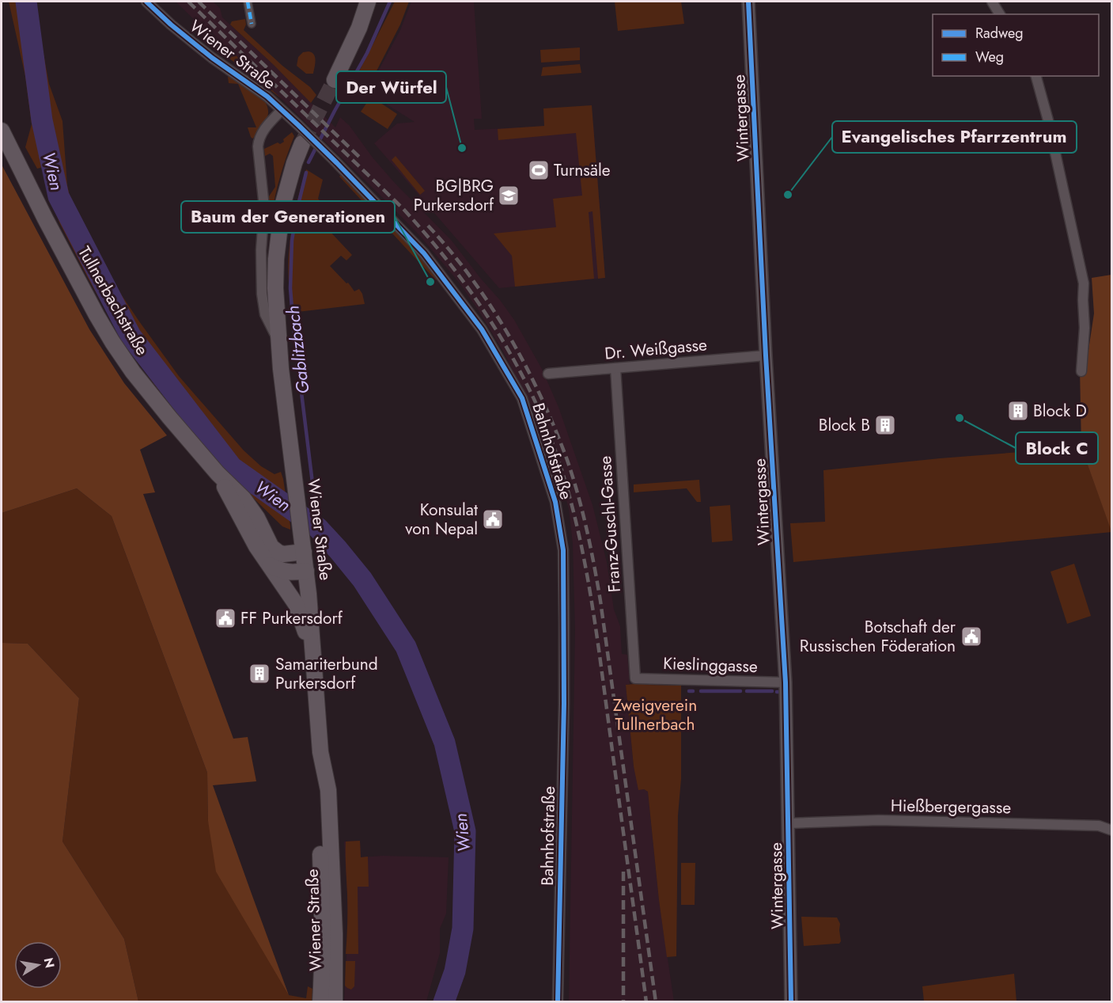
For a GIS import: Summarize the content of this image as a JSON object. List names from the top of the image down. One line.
{"streets":{"main road":["Wiener Straße","Tullnerbachstraße"],"street":["Wintergasse","Dr. Weißgasse","Bahnhofstraße","Franz-Guschl-Gasse","Kieslinggasse","Hießbergergasse"]},"crossings":[["Wiener Straße","Tullnerbachstraße"],["Wiener Straße","Bahnhofstraße"],["Wintergasse","Dr. Weißgasse"],["Wintergasse","Kieslinggasse"],["Wintergasse","Hießbergergasse"],["Dr. Weißgasse","Franz-Guschl-Gasse"],["Franz-Guschl-Gasse","Kieslinggasse"]],"water":["Wien","Gablitzbach"],"parks":["Zweigverein Tullnerbach"],"places":{"other":["Der Würfel","Evangelisches Pfarrzentrum","Baum der Generationen","Block C"],"sports":["Turnsäle"],"school or university":["BG|BRG Purkersdorf"],"building":["Block D","Block B","Samariterbund Purkersdorf"],"public building":["Konsulat von Nepal","FF Purkersdorf","Botschaft der Russischen Föderation"]},"legend":["Radweg","Weg"],"north":"right"}
